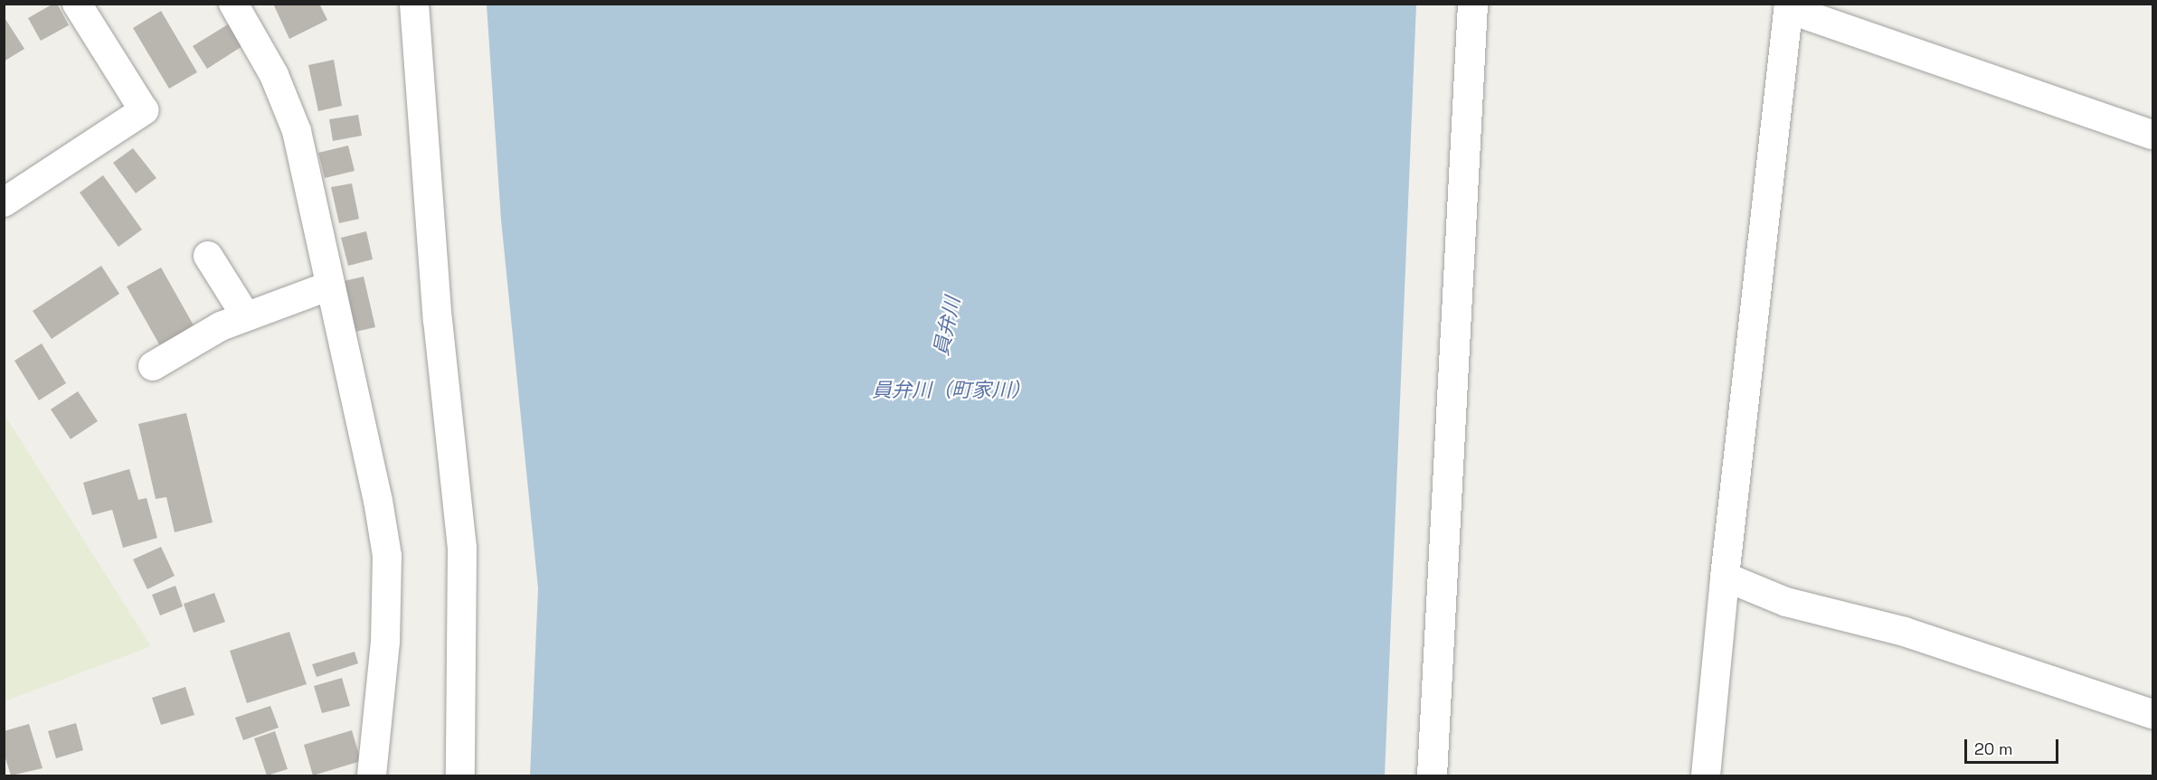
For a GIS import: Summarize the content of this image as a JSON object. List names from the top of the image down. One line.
{"water":["員弁川","員弁川（町家川）"],"scale_bar":"20 m"}
